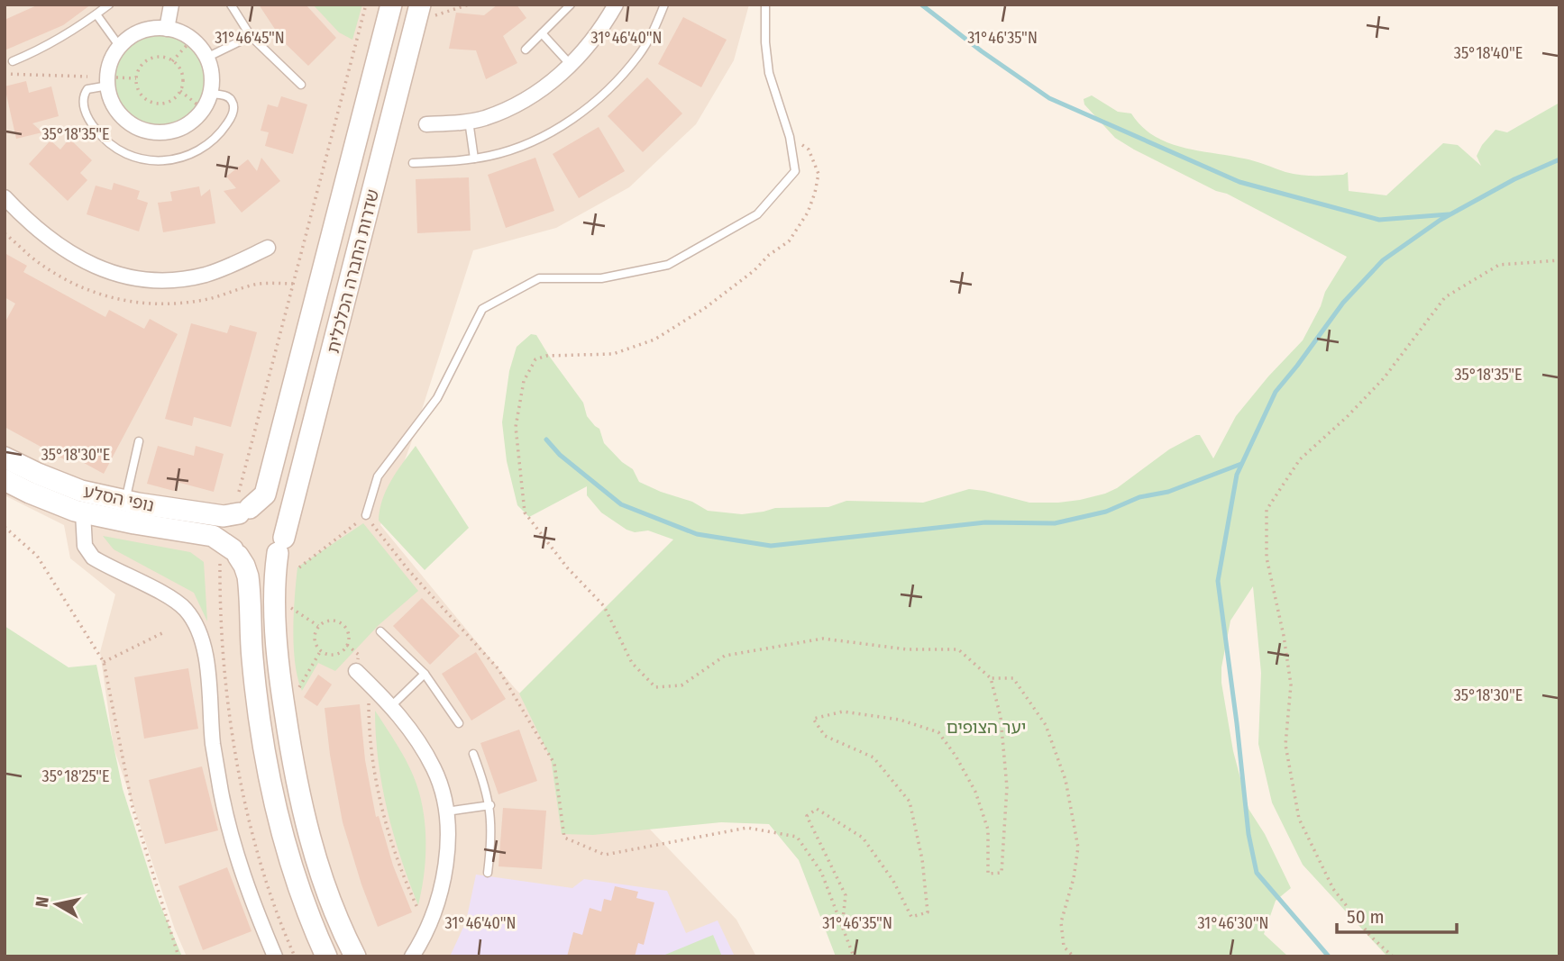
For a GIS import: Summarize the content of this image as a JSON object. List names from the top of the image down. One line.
{"streets":{"main road":["שדרות החברה הכלכלית","נופי הסלע"]},"crossings":[["שדרות החברה הכלכלית","נופי הסלע"]],"parks":["יער הצופים"],"scale_bar":"50 m","north":"left","coordinates":["31°46'45\"N","31°46'40\"N","31°46'35\"N","35°18'40\"E","35°18'35\"E","35°18'30\"E","35°18'25\"E","31°46'30\"N"]}
